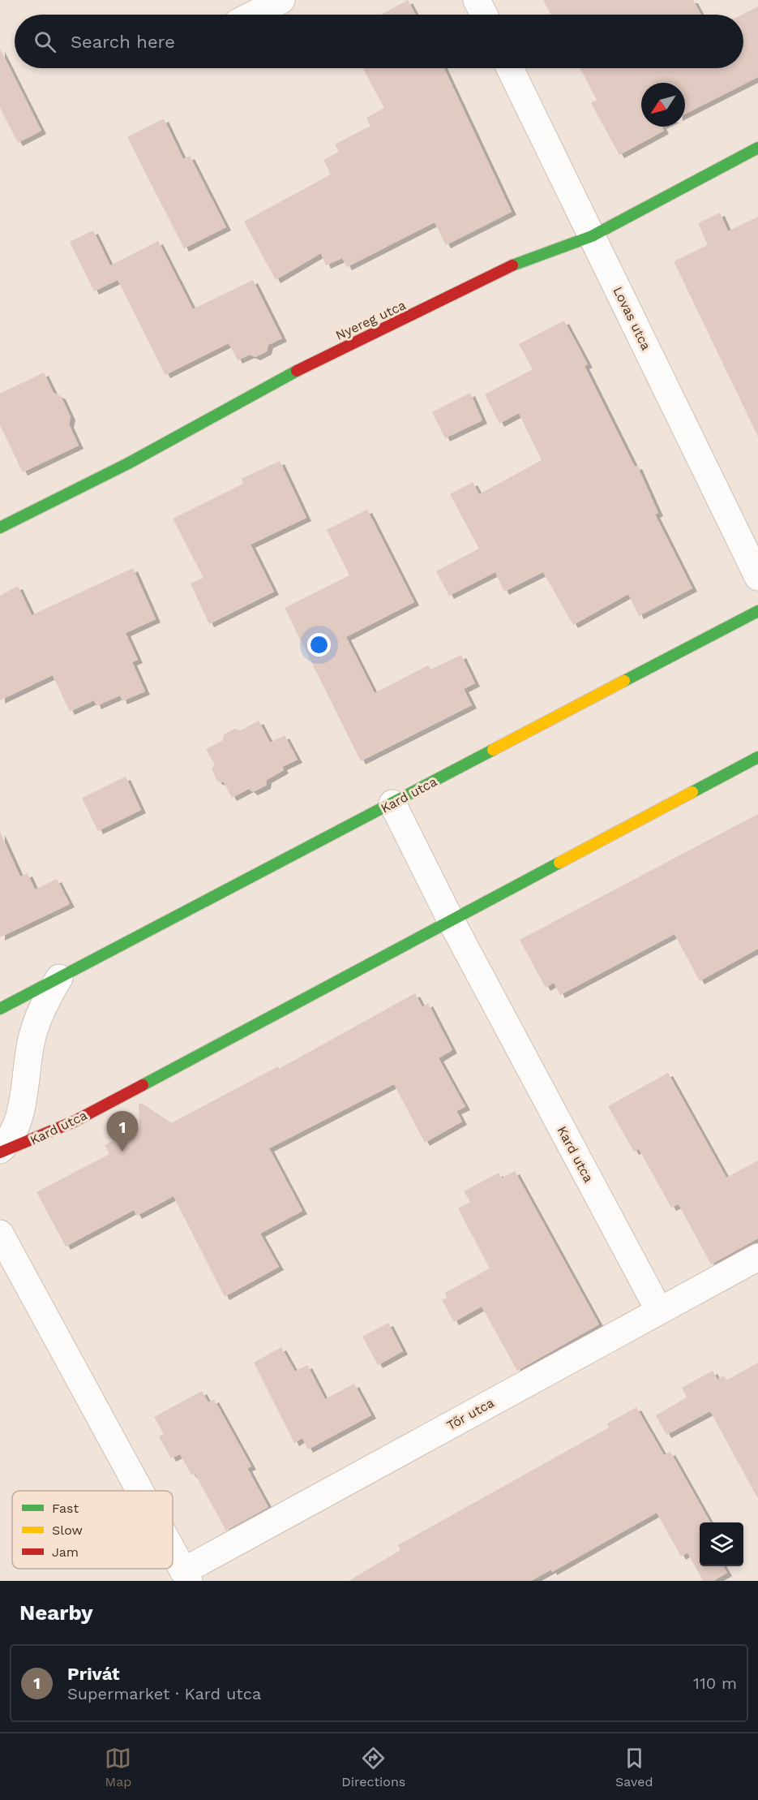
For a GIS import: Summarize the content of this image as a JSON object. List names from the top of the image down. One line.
{"streets":{"street":["Lovas utca","Nyereg utca","Kard utca","Tőr utca"]},"crossings":[["Lovas utca","Nyereg utca"],["Kard utca","Tőr utca"]],"legend":["Fast","Slow","Jam"],"north":"bottom left","page":{"search":"Search here","pins":"1","heading":"Nearby","list":[{"mark":"1","name":"Privát","note":"Supermarket · Kard utca","value":"110 m"}],"nav":["Map","Directions","Saved"]}}
